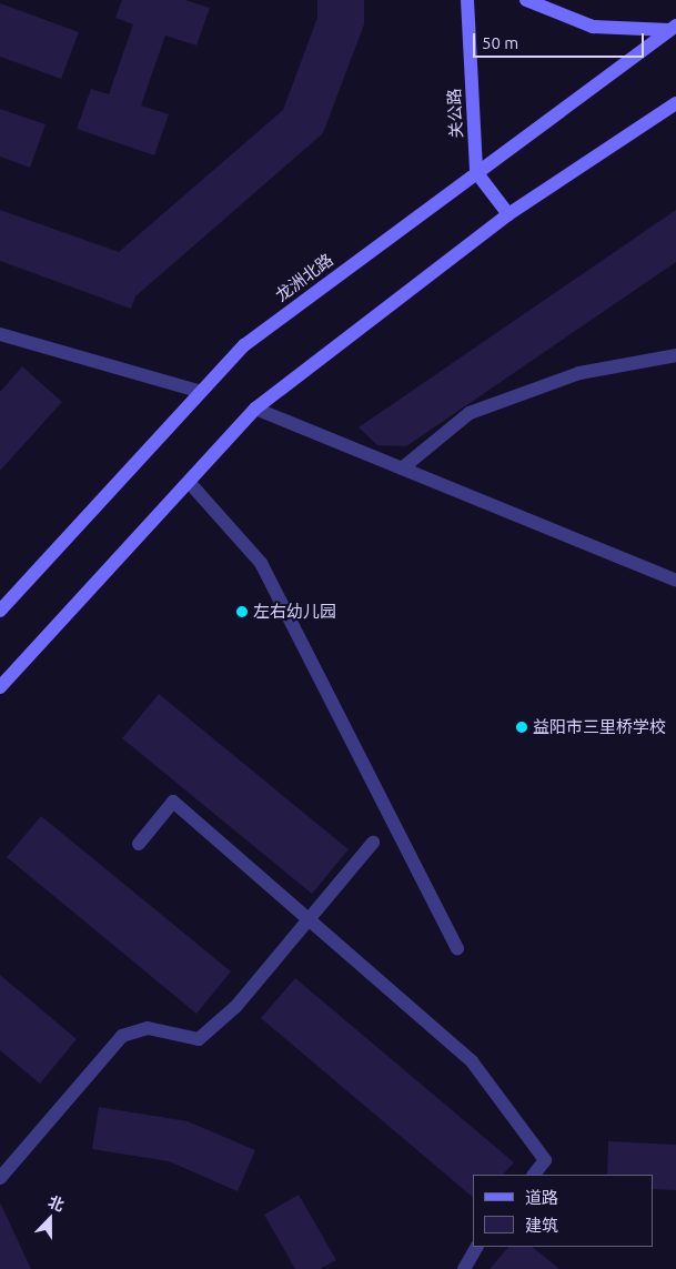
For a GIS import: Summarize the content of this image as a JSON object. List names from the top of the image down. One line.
{"streets":{"main road":["关公路","龙洲北路"]},"crossings":[["关公路","龙洲北路"]],"places":["左右幼儿园","益阳市三里桥学校"],"legend":["道路","建筑"],"scale_bar":"50 m","north":"top"}
